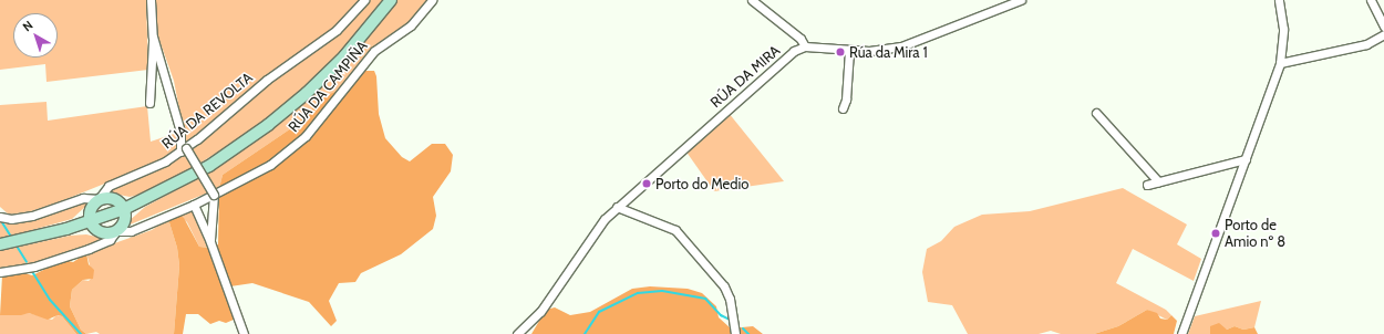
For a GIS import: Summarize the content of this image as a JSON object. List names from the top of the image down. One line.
{"streets":{"street":["RÚA DA MIRA","RÚA DA CAMPIÑA","RÚA DA REVOLTA"]},"places":["Rúa da Mira 1","Porto do Medio","Porto de Amio nº 8"],"north":"top left"}
